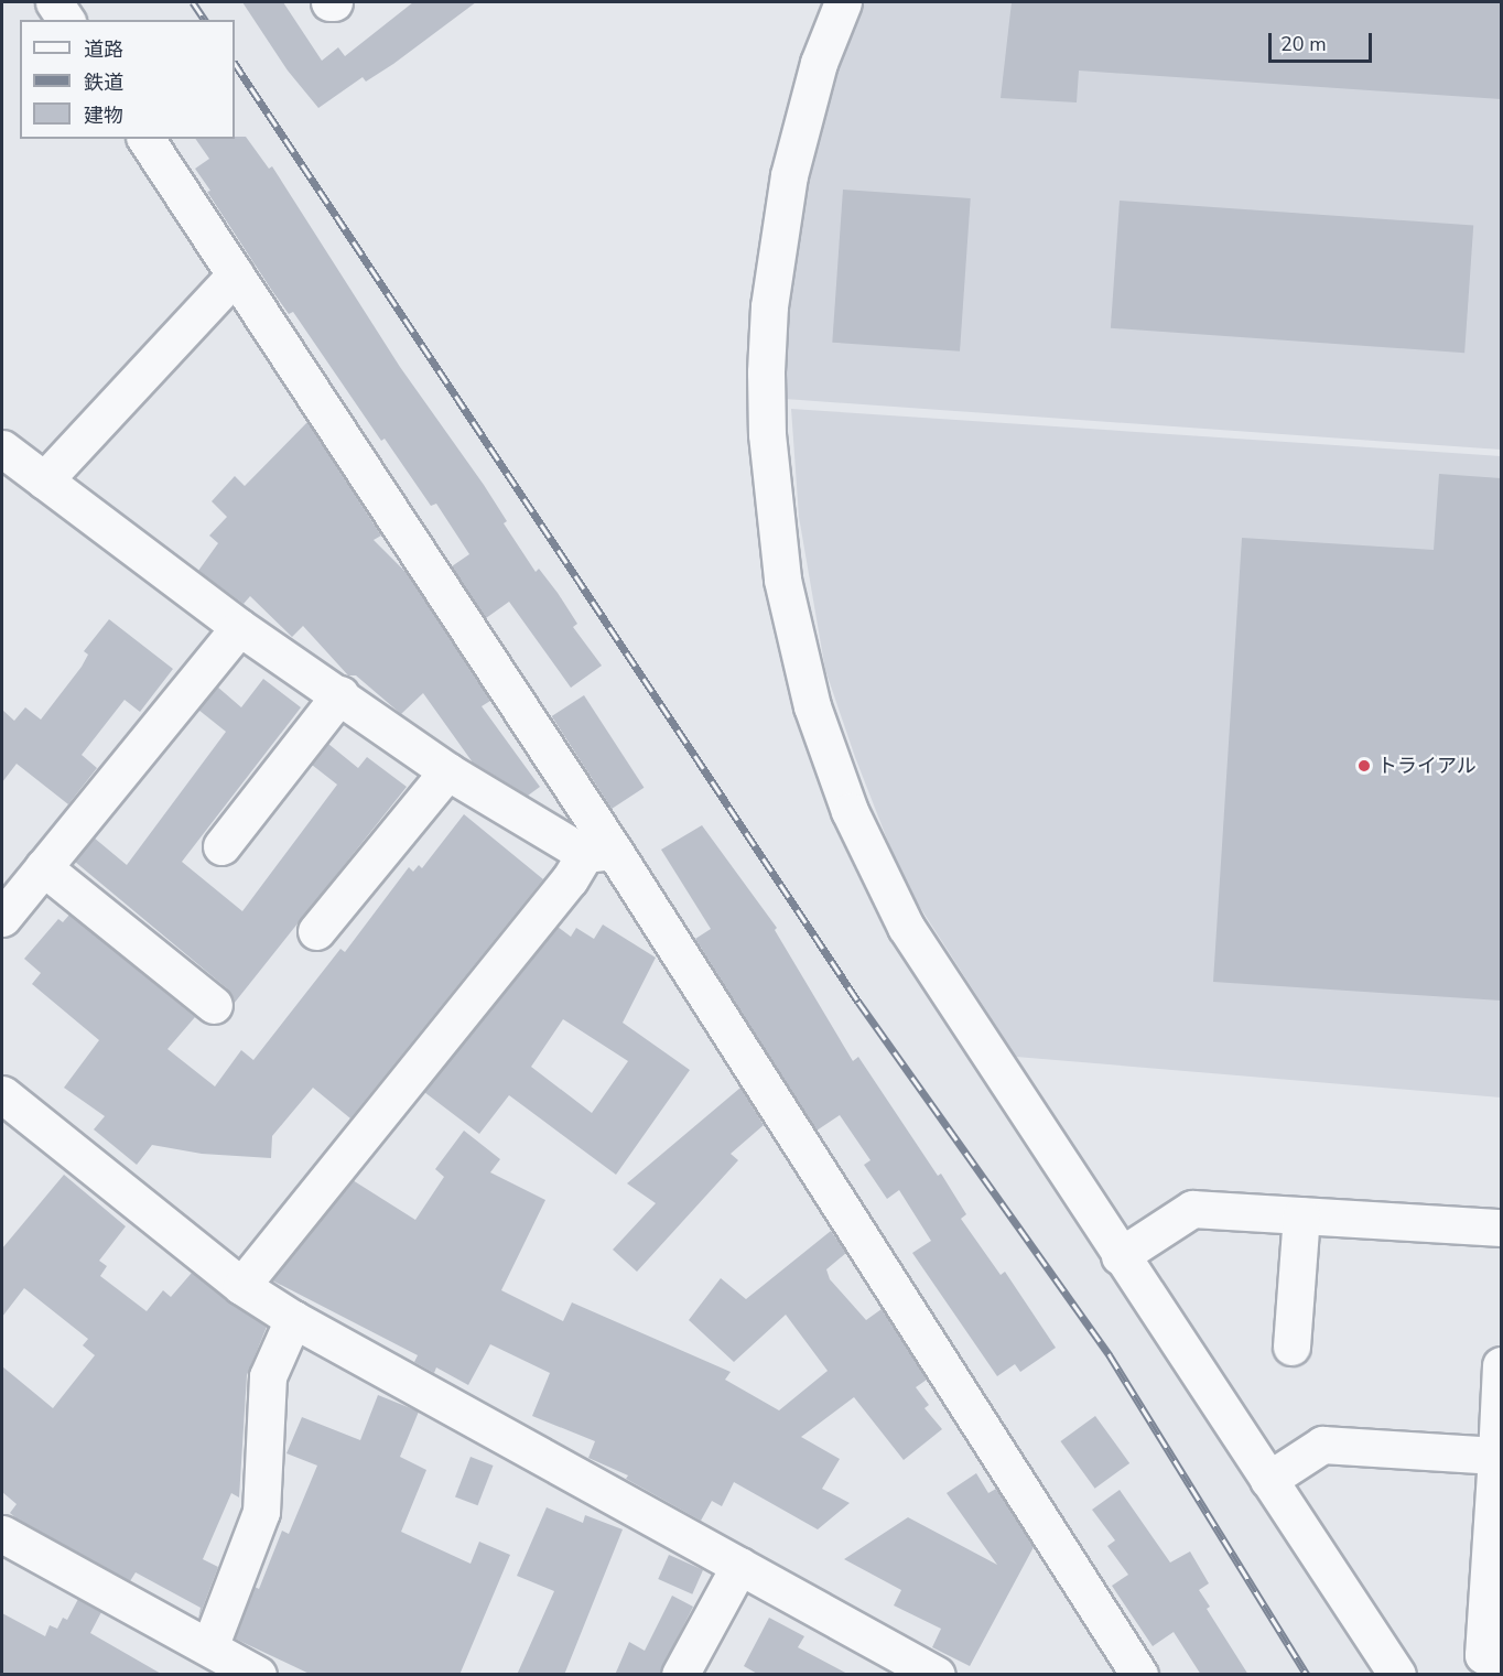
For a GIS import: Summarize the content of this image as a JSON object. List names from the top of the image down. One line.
{"places":["トライアル"],"legend":["道路","鉄道","建物"],"scale_bar":"20 m"}
